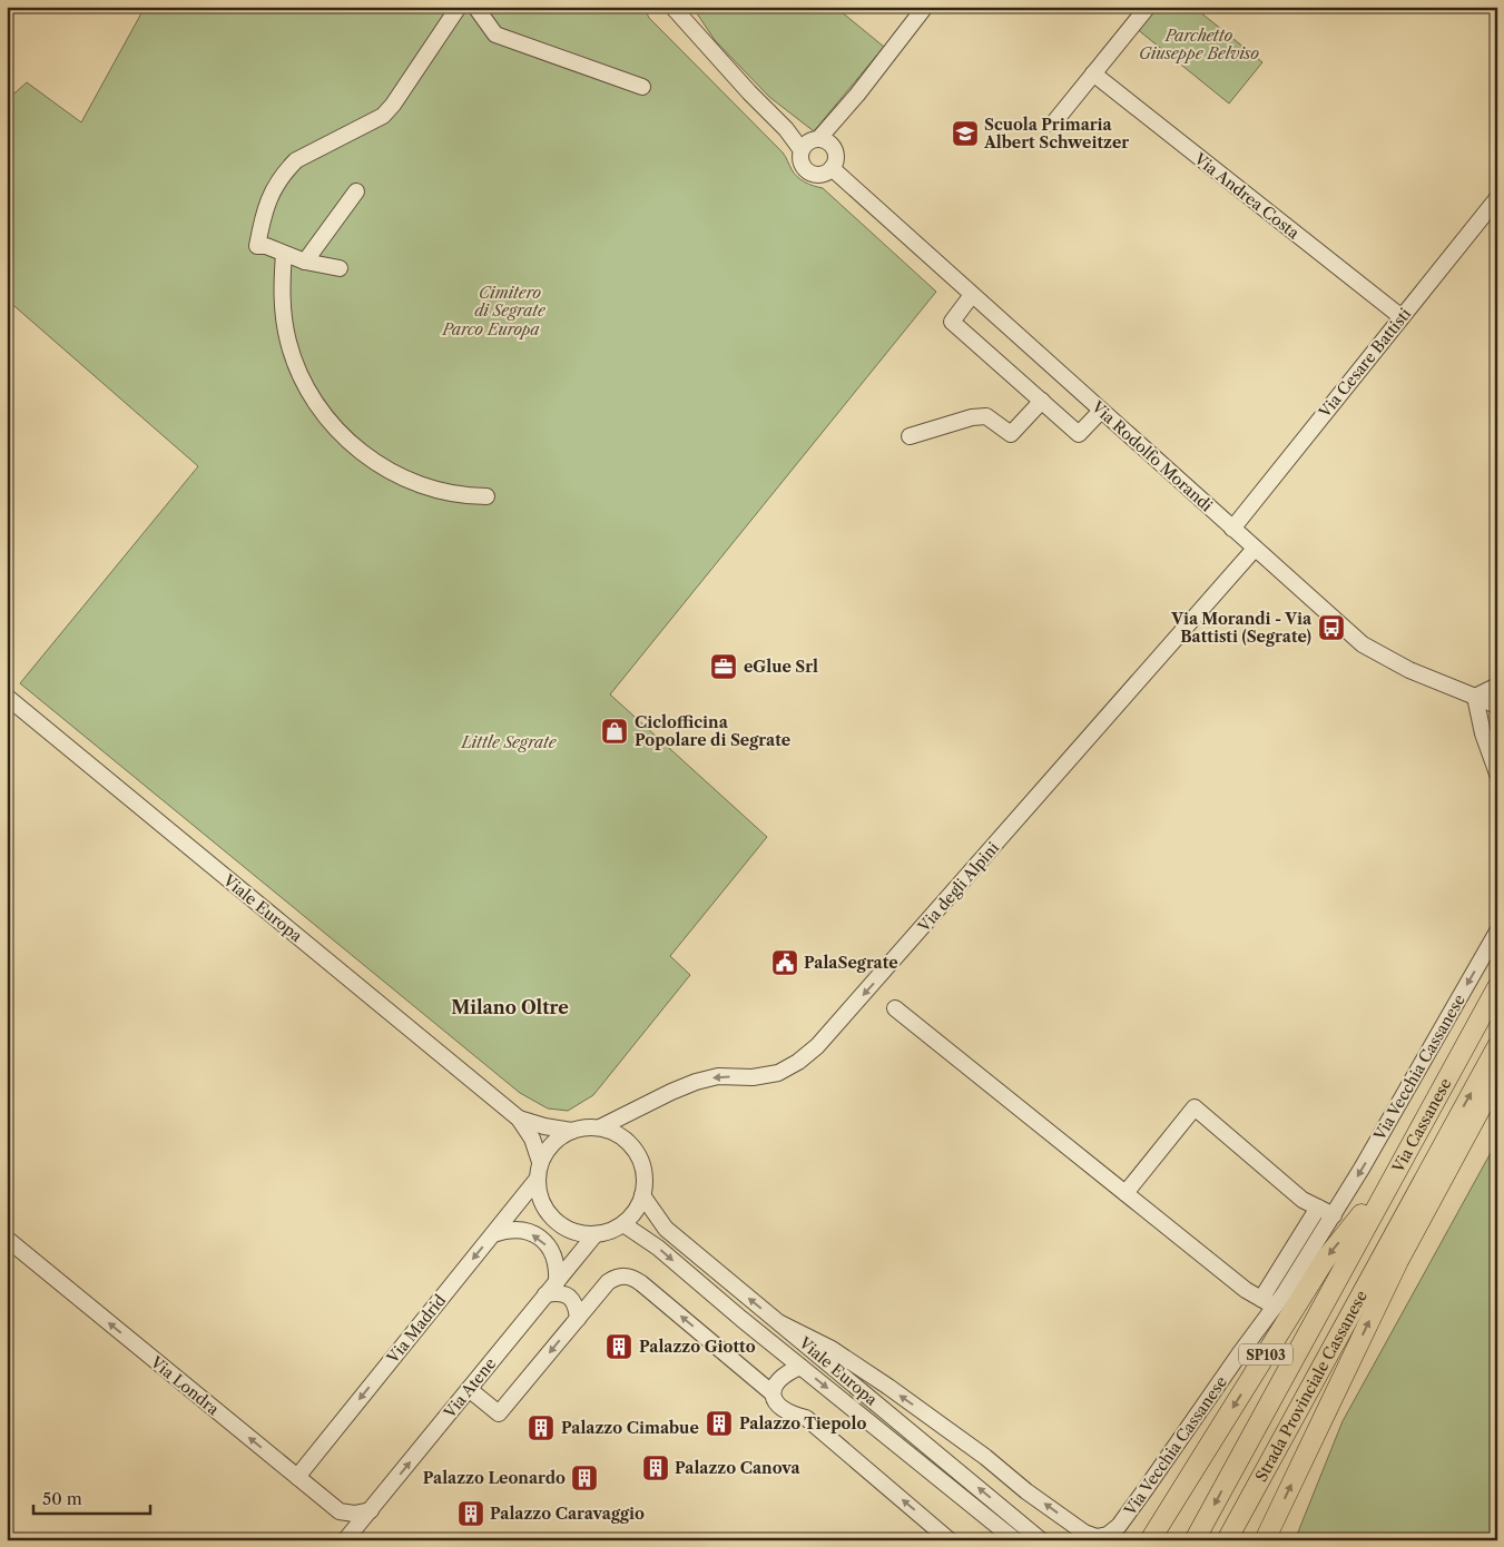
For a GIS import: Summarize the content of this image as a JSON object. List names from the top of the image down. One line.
{"streets":{"main road":["Via Cassanese","SP103","Strada Provinciale Cassanese"],"street":["Via Andrea Costa","Via Cesare Battisti","Via Rodolfo Morandi","Via degli Alpini","Viale Europa","Via Vecchia Cassanese","Via Madrid","Via Londra","Via Atene"]},"crossings":[["Via Andrea Costa","Via Cesare Battisti"],["Via Cesare Battisti","Via Rodolfo Morandi"],["Via Rodolfo Morandi","Via degli Alpini"],["Via degli Alpini","Viale Europa"],["Via degli Alpini","Via Madrid"],["Via degli Alpini","Via Atene"],["Viale Europa","Via Vecchia Cassanese"],["Viale Europa","Via Madrid"],["Viale Europa","Via Atene"],["Via Cassanese","SP103"],["Via Cassanese","Strada Provinciale Cassanese"],["Via Madrid","Via Londra"],["Via Madrid","Via Atene"]],"one_way":["Via degli Alpini","Via Madrid","Via Londra","Via Atene"],"districts":["Milano Oltre"],"parks":["Parchetto Giuseppe Belviso","Cimitero di Segrate","Parco Europa","Little Segrate"],"places":{"school or university":["Scuola Primaria Albert Schweitzer"],"bus stop":["Via Morandi - Via Battisti (Segrate)"],"office":["eGlue Srl"],"shop":["Ciclofficina Popolare di Segrate"],"public building":["PalaSegrate"],"building":["Palazzo Giotto","Palazzo Tiepolo","Palazzo Cimabue","Palazzo Canova","Palazzo Leonardo","Palazzo Caravaggio"]},"scale_bar":"50 m"}
